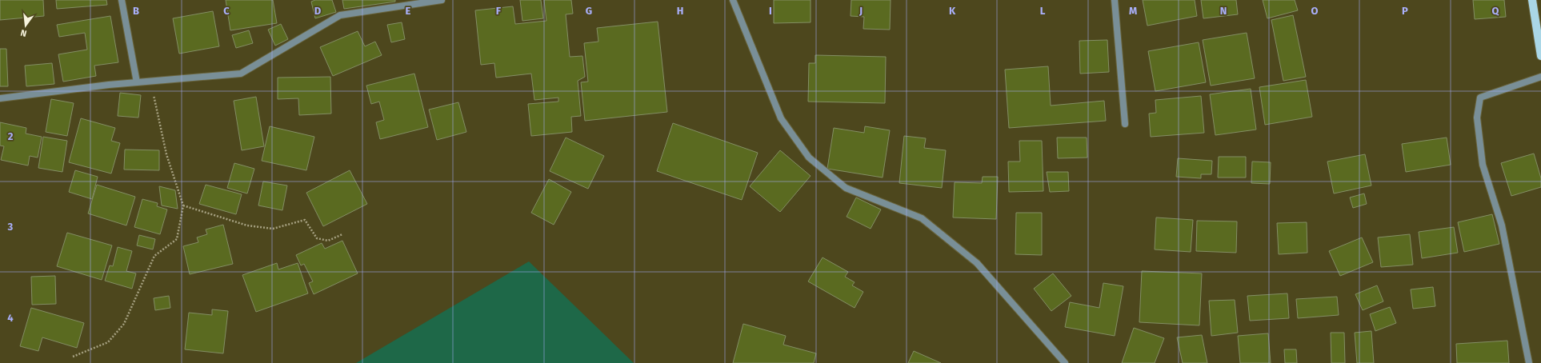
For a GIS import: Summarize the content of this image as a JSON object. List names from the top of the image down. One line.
{"north":"bottom","grid":{"columns":["B","C","D","E","F","G","H","I","J","K","L","M","N","O","P","Q"],"rows":["2","3","4"]}}
